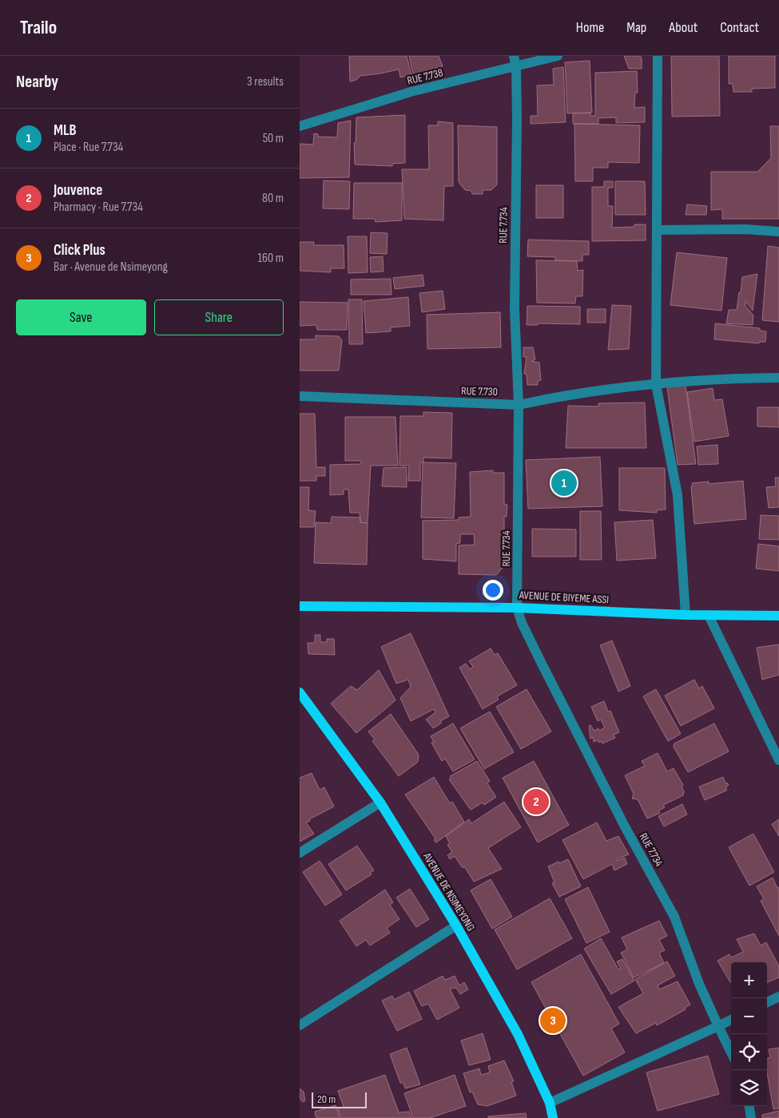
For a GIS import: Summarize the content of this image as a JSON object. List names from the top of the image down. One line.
{"streets":{"main road":["AVENUE DE BIYEME ASSI","AVENUE DE NSIMEYONG"],"street":["RUE 7.738","RUE 7.734","RUE 7.730"]},"crossings":[["RUE 7.738","RUE 7.734"],["RUE 7.734","RUE 7.730"],["RUE 7.734","AVENUE DE BIYEME ASSI"]],"scale_bar":"20 m","page":{"header":"Trailo","nav":["Home","Map","About","Contact"],"heading":["Nearby","3 results"],"list":[{"mark":"1","name":"MLB","note":"Place · Rue 7.734","value":"50 m"},{"mark":"2","name":"Jouvence","note":"Pharmacy · Rue 7.734","value":"80 m"},{"mark":"3","name":"Click Plus","note":"Bar · Avenue de Nsimeyong","value":"160 m"}],"buttons":["Save","Share"],"pins":["1","2","3"],"map_buttons":["+","−"],"scale":"20 m"}}
